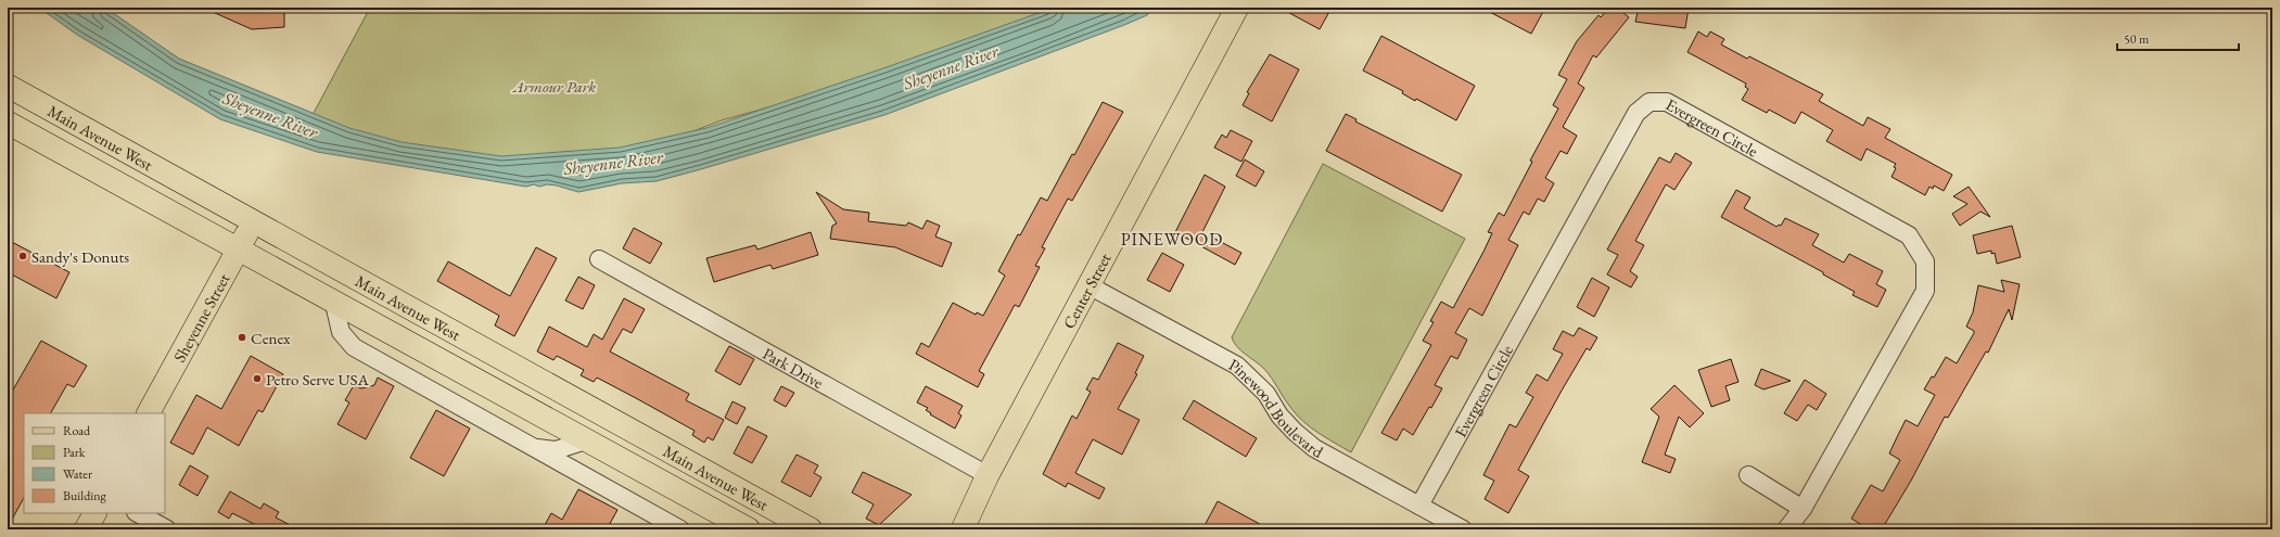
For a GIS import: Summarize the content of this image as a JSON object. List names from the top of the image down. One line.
{"streets":{"main road":["Main Avenue West","Center Street","Sheyenne Street"],"street":["Evergreen Circle","Park Drive","Pinewood Boulevard"]},"crossings":[["Evergreen Circle","Pinewood Boulevard"],["Main Avenue West","Sheyenne Street"],["Center Street","Park Drive"],["Center Street","Pinewood Boulevard"]],"districts":["PINEWOOD"],"water":["Sheyenne River"],"parks":["Armour Park"],"places":["Sandy's Donuts","Cenex","Petro Serve USA"],"legend":["Road","Park","Water","Building"],"scale_bar":"50 m"}
